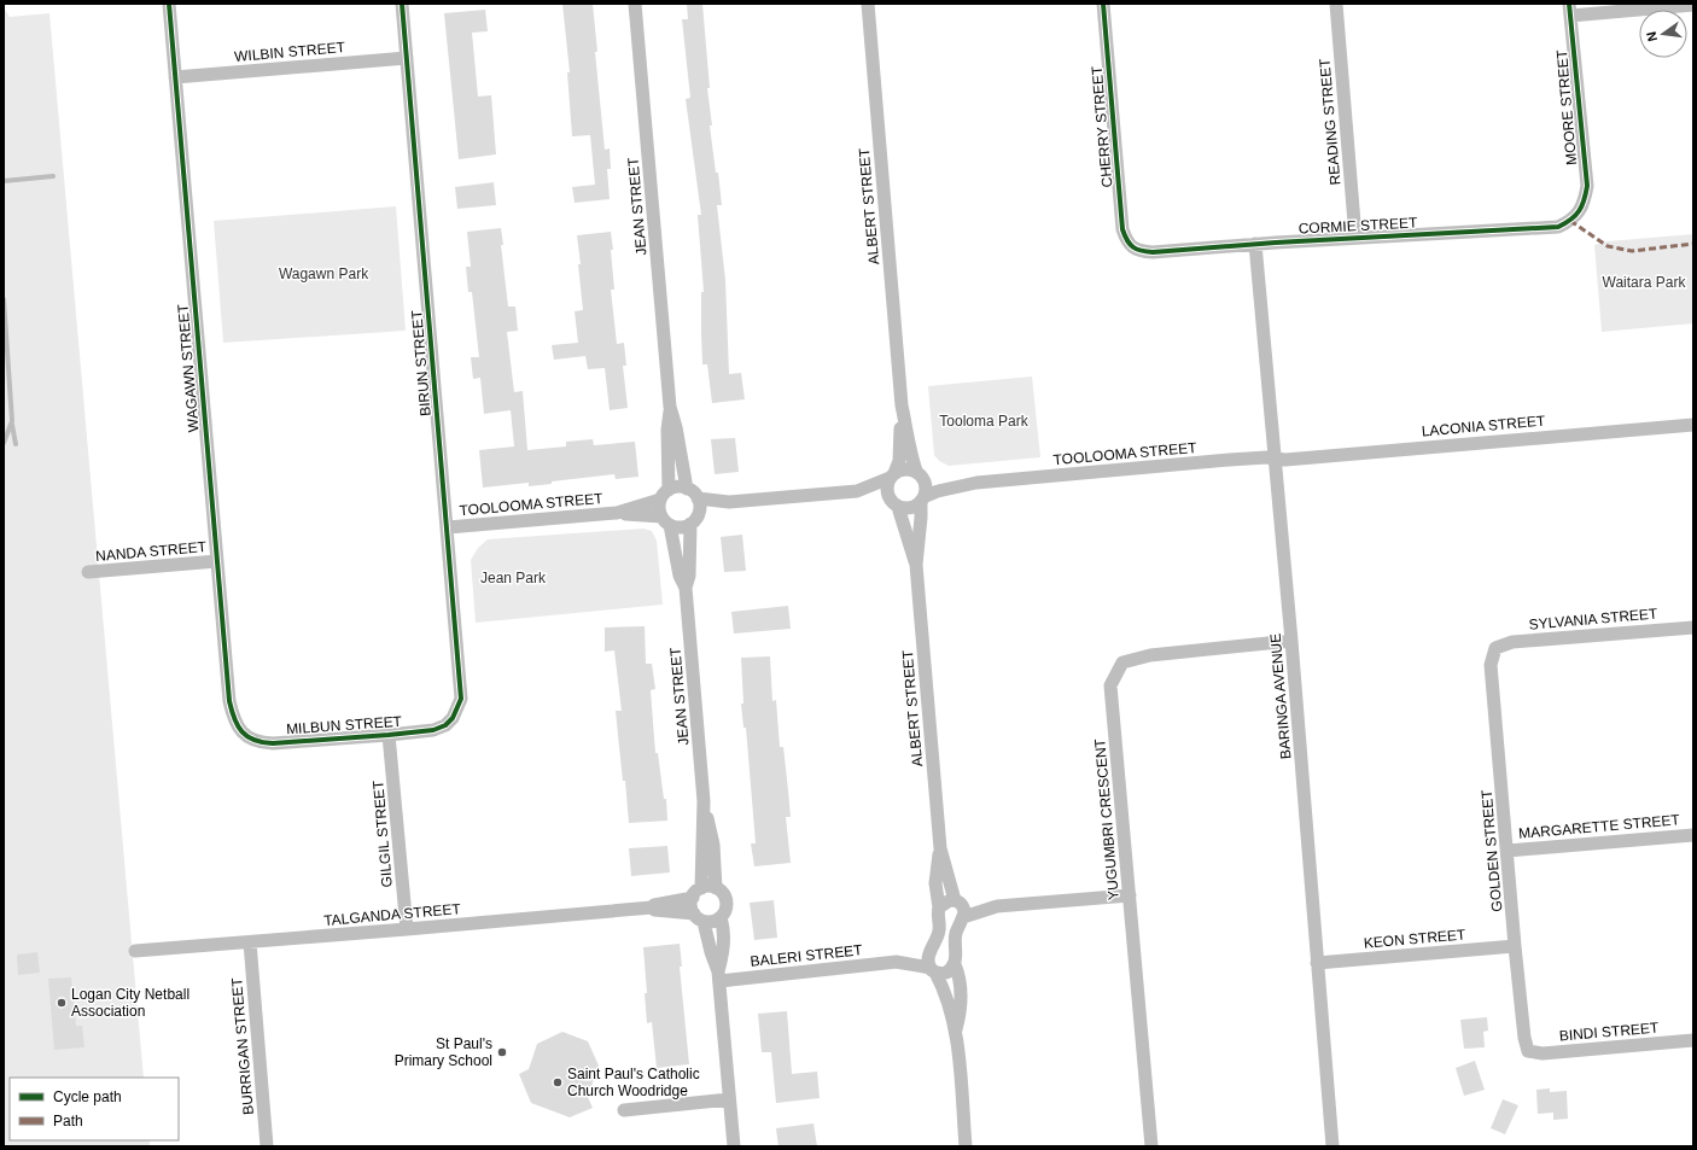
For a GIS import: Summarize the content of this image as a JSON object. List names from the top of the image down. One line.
{"streets":{"street":["WILBIN STREET","MOORE STREET","READING STREET","CHERRY STREET","JEAN STREET","ALBERT STREET","CORMIE STREET","BIRUN STREET","WAGAWN STREET","LACONIA STREET","TOOLOOMA STREET","NANDA STREET","SYLVANIA STREET","BARINGA AVENUE","MILBUN STREET","YUGUMBRI CRESCENT","MARGARETTE STREET","GILGIL STREET","GOLDEN STREET","TALGANDA STREET","KEON STREET","BALERI STREET","BINDI STREET","BURRIGAN STREET"]},"crossings":[["WILBIN STREET","BIRUN STREET"],["WILBIN STREET","WAGAWN STREET"],["MOORE STREET","CORMIE STREET"],["READING STREET","CORMIE STREET"],["CHERRY STREET","CORMIE STREET"],["JEAN STREET","TOOLOOMA STREET"],["JEAN STREET","TALGANDA STREET"],["ALBERT STREET","TOOLOOMA STREET"],["ALBERT STREET","BALERI STREET"],["CORMIE STREET","BARINGA AVENUE"],["BIRUN STREET","TOOLOOMA STREET"],["BIRUN STREET","MILBUN STREET"],["WAGAWN STREET","NANDA STREET"],["WAGAWN STREET","MILBUN STREET"],["LACONIA STREET","TOOLOOMA STREET"],["LACONIA STREET","BARINGA AVENUE"],["TOOLOOMA STREET","BARINGA AVENUE"],["SYLVANIA STREET","GOLDEN STREET"],["BARINGA AVENUE","YUGUMBRI CRESCENT"],["BARINGA AVENUE","KEON STREET"],["MILBUN STREET","GILGIL STREET"],["MARGARETTE STREET","GOLDEN STREET"],["GILGIL STREET","TALGANDA STREET"],["GOLDEN STREET","KEON STREET"],["GOLDEN STREET","BINDI STREET"],["TALGANDA STREET","BURRIGAN STREET"]],"parks":["Wagawn Park","Waitara Park","Tooloma Park","Jean Park"],"places":["Logan City Netball Association","St Paul's Primary School","Saint Paul's Catholic Church Woodridge"],"legend":["Cycle path","Path"],"north":"left"}
